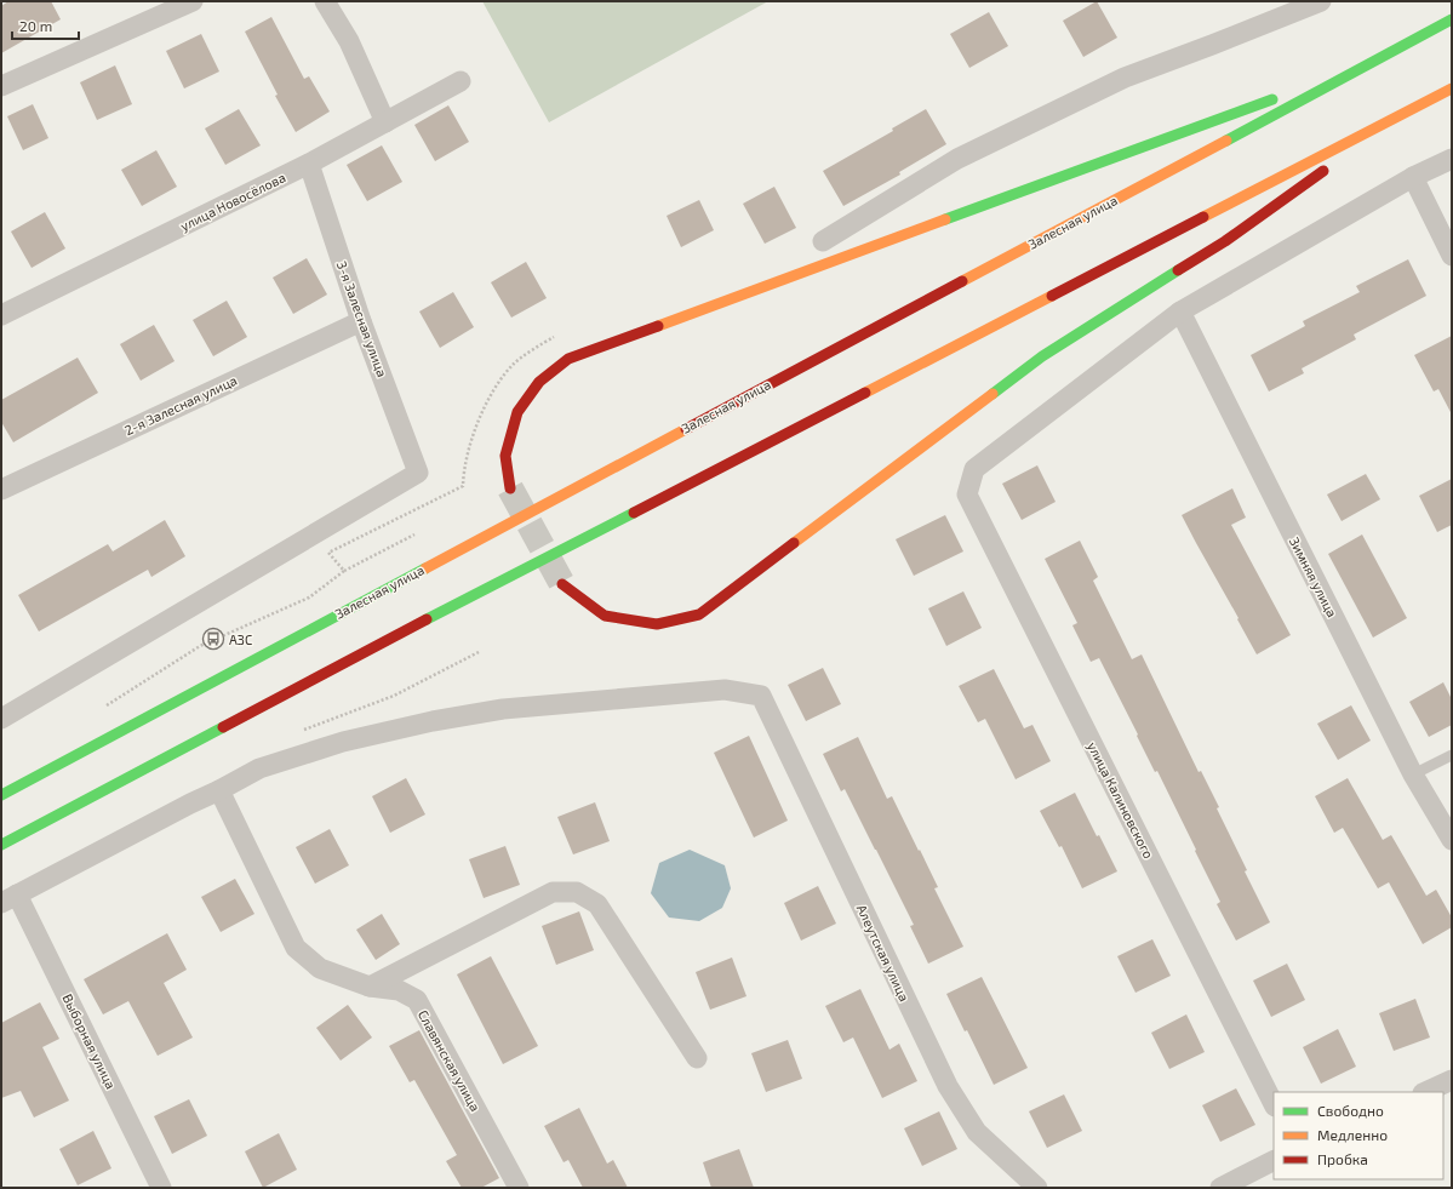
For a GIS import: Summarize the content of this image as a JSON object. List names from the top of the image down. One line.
{"streets":{"main road":["Залесная улица"],"street":["улица Новосёлова","3-я Залесная улица","2-я Залесная улица","Зимняя улица","улица Калиновского","Алеутская улица","Выборная улица","Славянская улица"]},"crossings":[["улица Новосёлова","3-я Залесная улица"],["3-я Залесная улица","2-я Залесная улица"],["Зимняя улица","улица Калиновского"],["Алеутская улица","Славянская улица"]],"places":{"bus stop":["АЗС"]},"legend":["Свободно","Медленно","Пробка"],"scale_bar":"20 m"}
